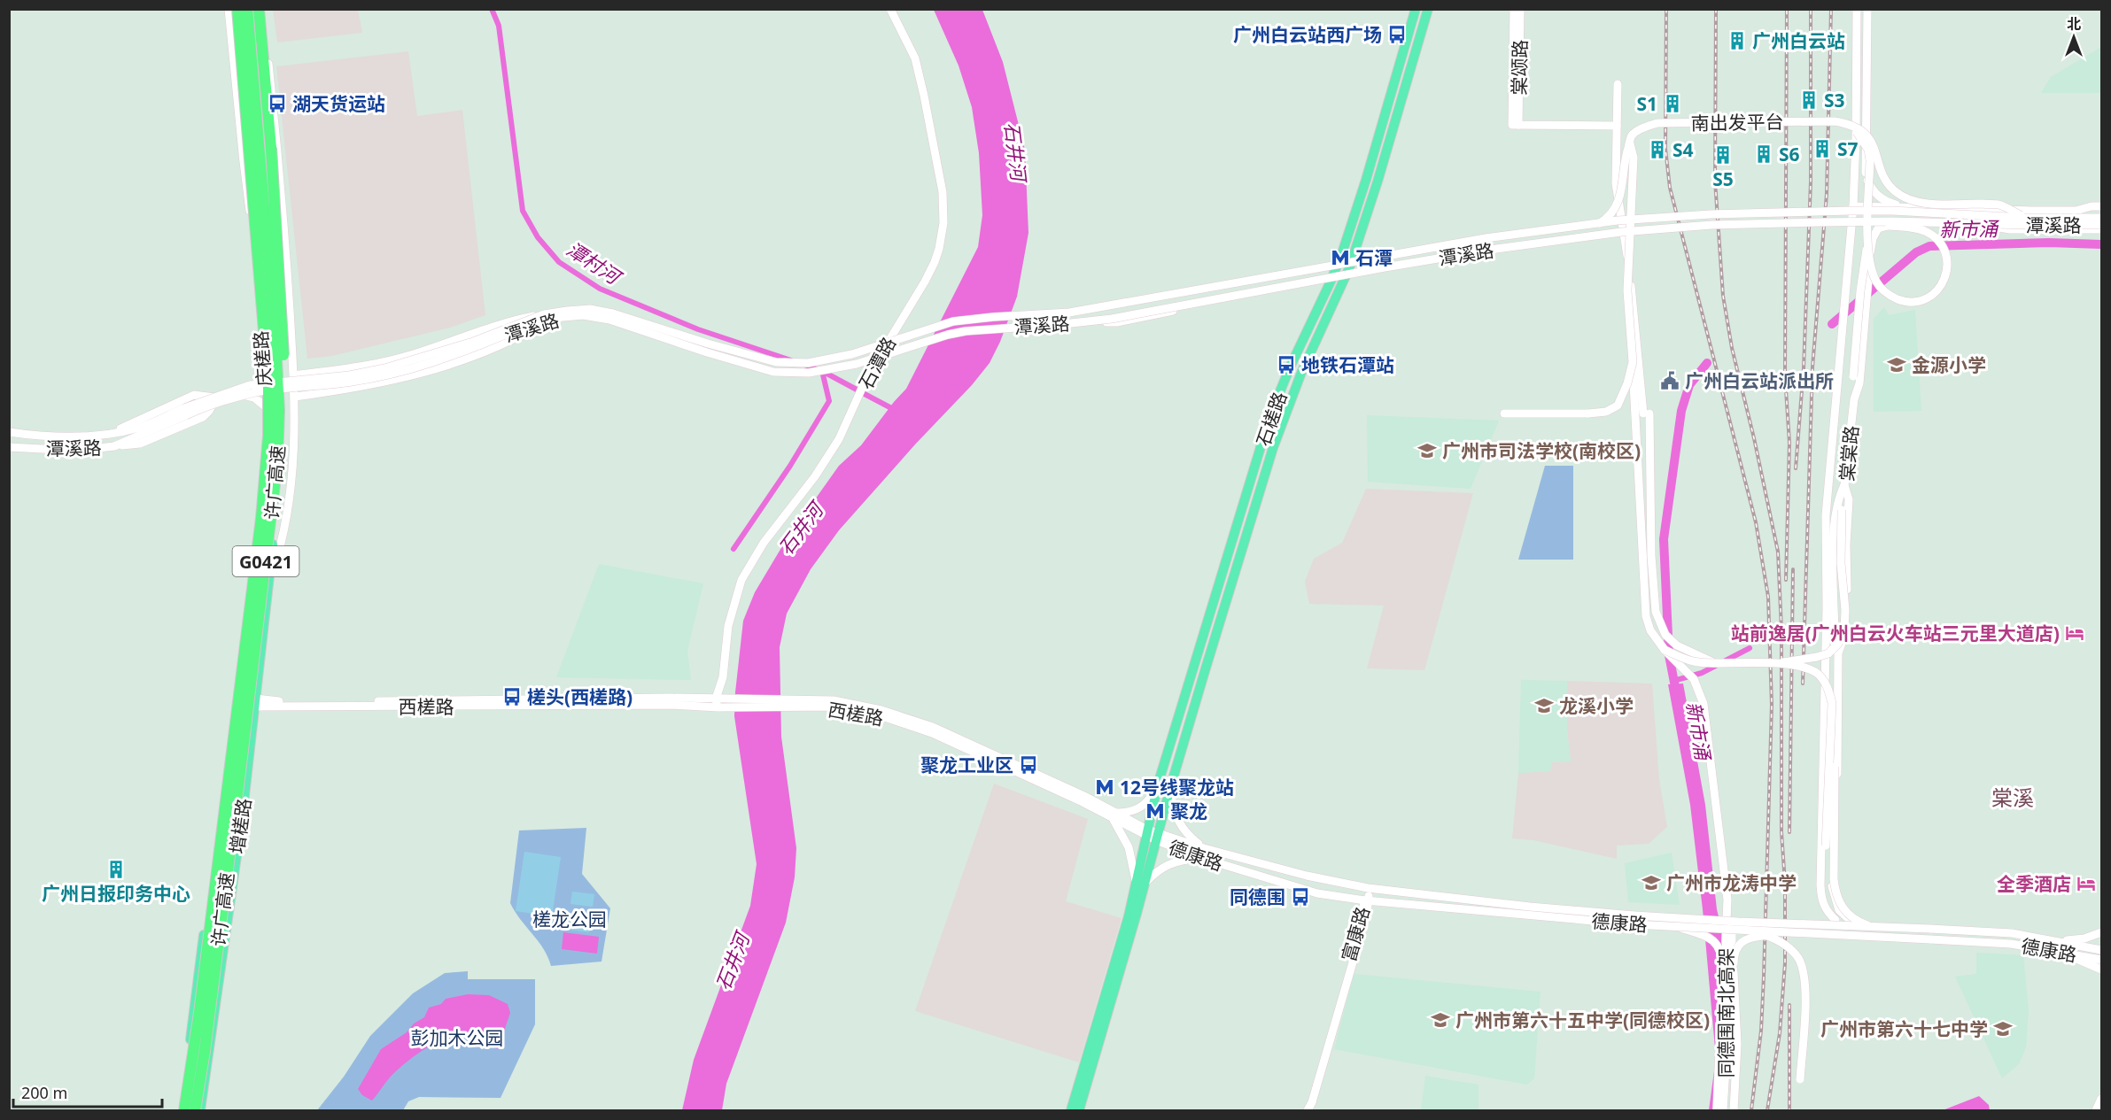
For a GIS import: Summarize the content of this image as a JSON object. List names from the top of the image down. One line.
{"streets":{"highway":["许广高速","G0421"],"main road":["棠颂路","南出发平台","潭溪路","庆槎路","石潭路","石槎路","棠棠路","西槎路","增槎路","德康路","富康路","同德围南北高架"]},"crossings":[["南出发平台","同德围南北高架"],["潭溪路","棠棠路"],["庆槎路","许广高速"],["庆槎路","西槎路"],["庆槎路","增槎路"],["石潭路","西槎路"],["石槎路","西槎路"],["石槎路","德康路"],["许广高速","增槎路"],["西槎路","增槎路"],["西槎路","德康路"],["德康路","富康路"]],"districts":["棠溪"],"water":["石井河","新市涌","潭村河"],"parks":["槎龙公园","彭加木公园"],"places":{"bus stop":["广州白云站西广场","湖天货运站","地铁石潭站","槎头(西槎路)","聚龙工业区","同德围"],"building":["广州白云站","S3","S1","S7","S4","S6","S5","广州日报印务中心"],"metro station":["石潭","12号线聚龙站","聚龙"],"school or university":["金源小学","广州市司法学校(南校区)","龙溪小学","广州市龙涛中学","广州市第六十五中学(同德校区)","广州市第六十七中学"],"public building":["广州白云站派出所"],"hotel":["站前逸居(广州白云火车站三元里大道店)","全季酒店"]},"scale_bar":"200 m","north":"top"}
